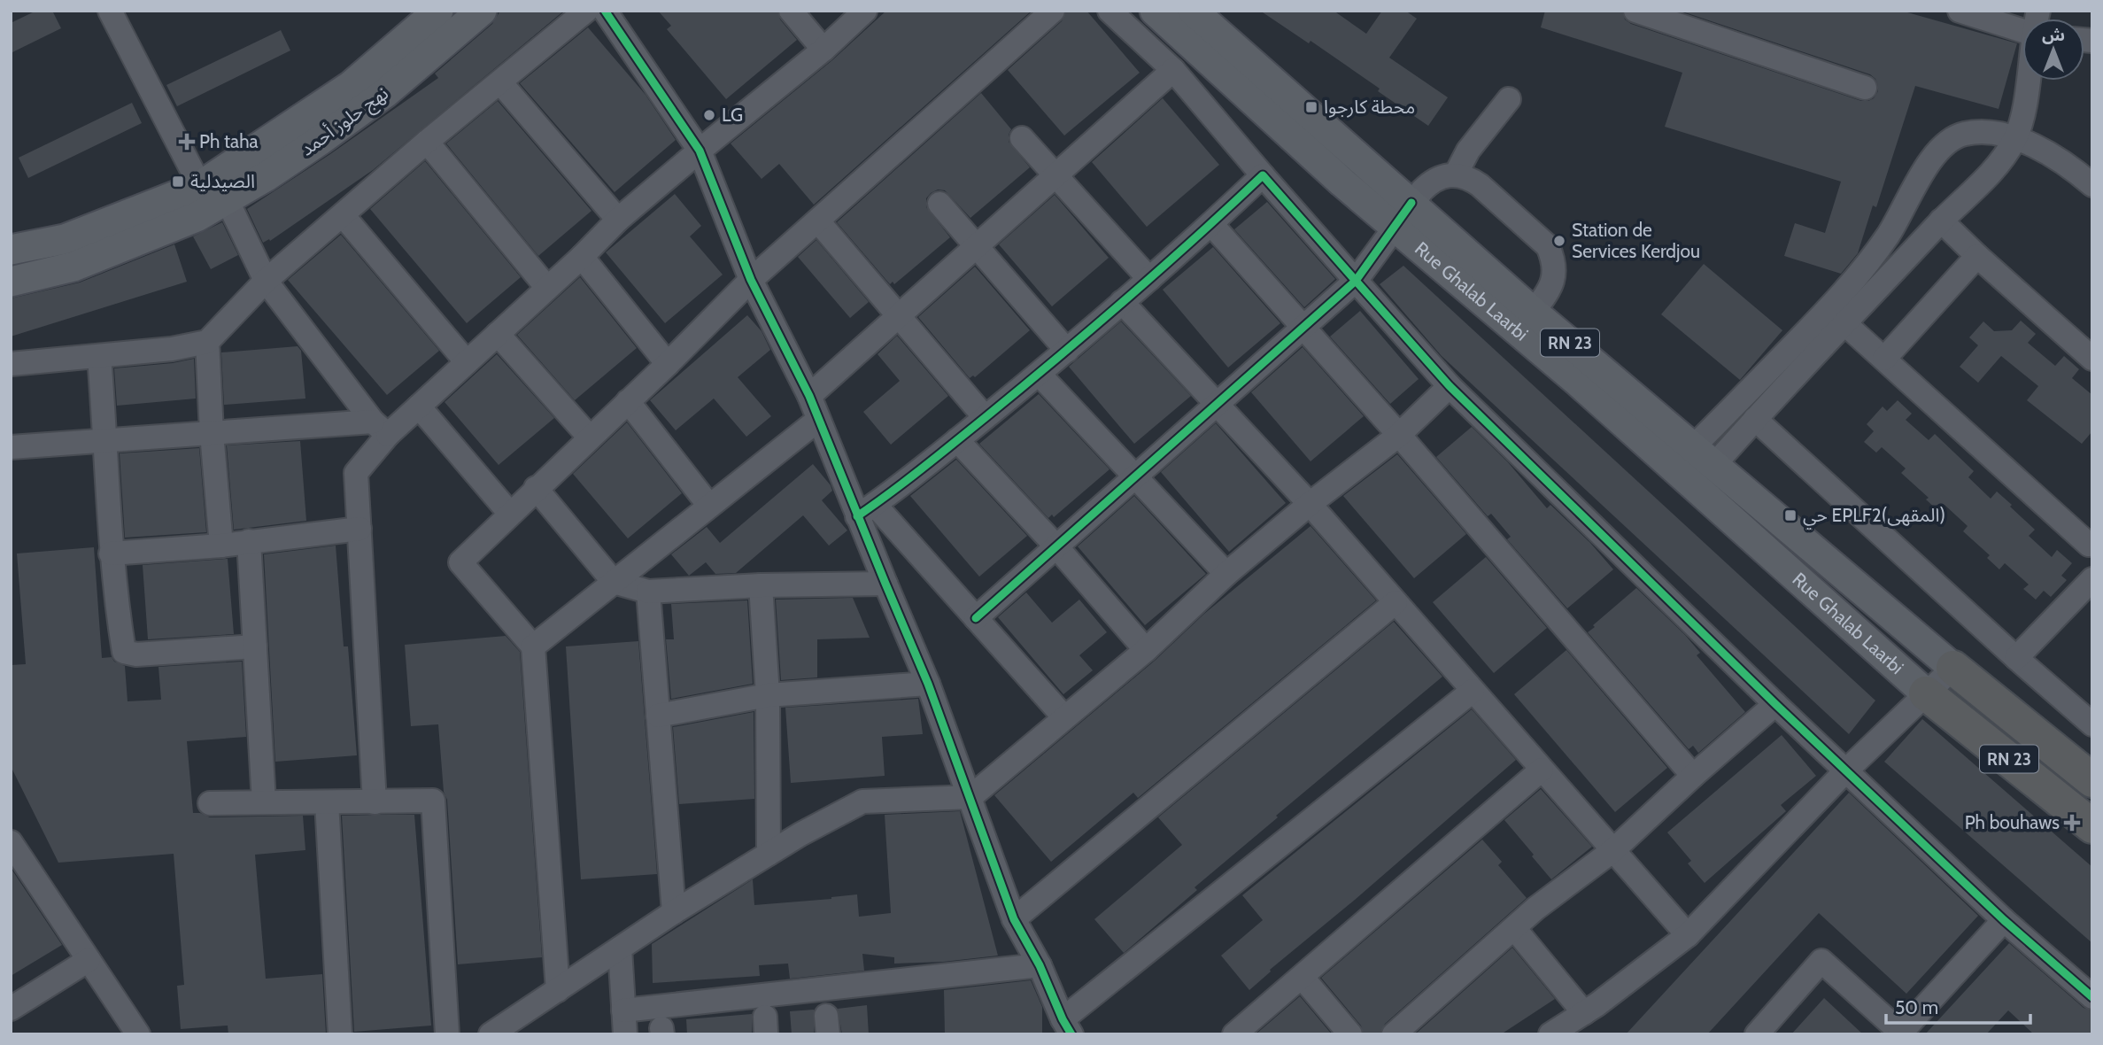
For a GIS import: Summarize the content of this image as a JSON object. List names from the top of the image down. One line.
{"streets":{"highway":["RN 23"],"main road":["نهج حلوز أحمد","Rue Ghalab Laarbi"]},"crossings":[["Rue Ghalab Laarbi","RN 23"]],"places":{"transit":["محطة كارجوا","الصيدلية","حي EPLF2(المقهى)"],"other":["LG","Station de Services Kerdjou"],"health":["Ph taha","Ph bouhaws"]},"scale_bar":"50 m","north":"top"}
